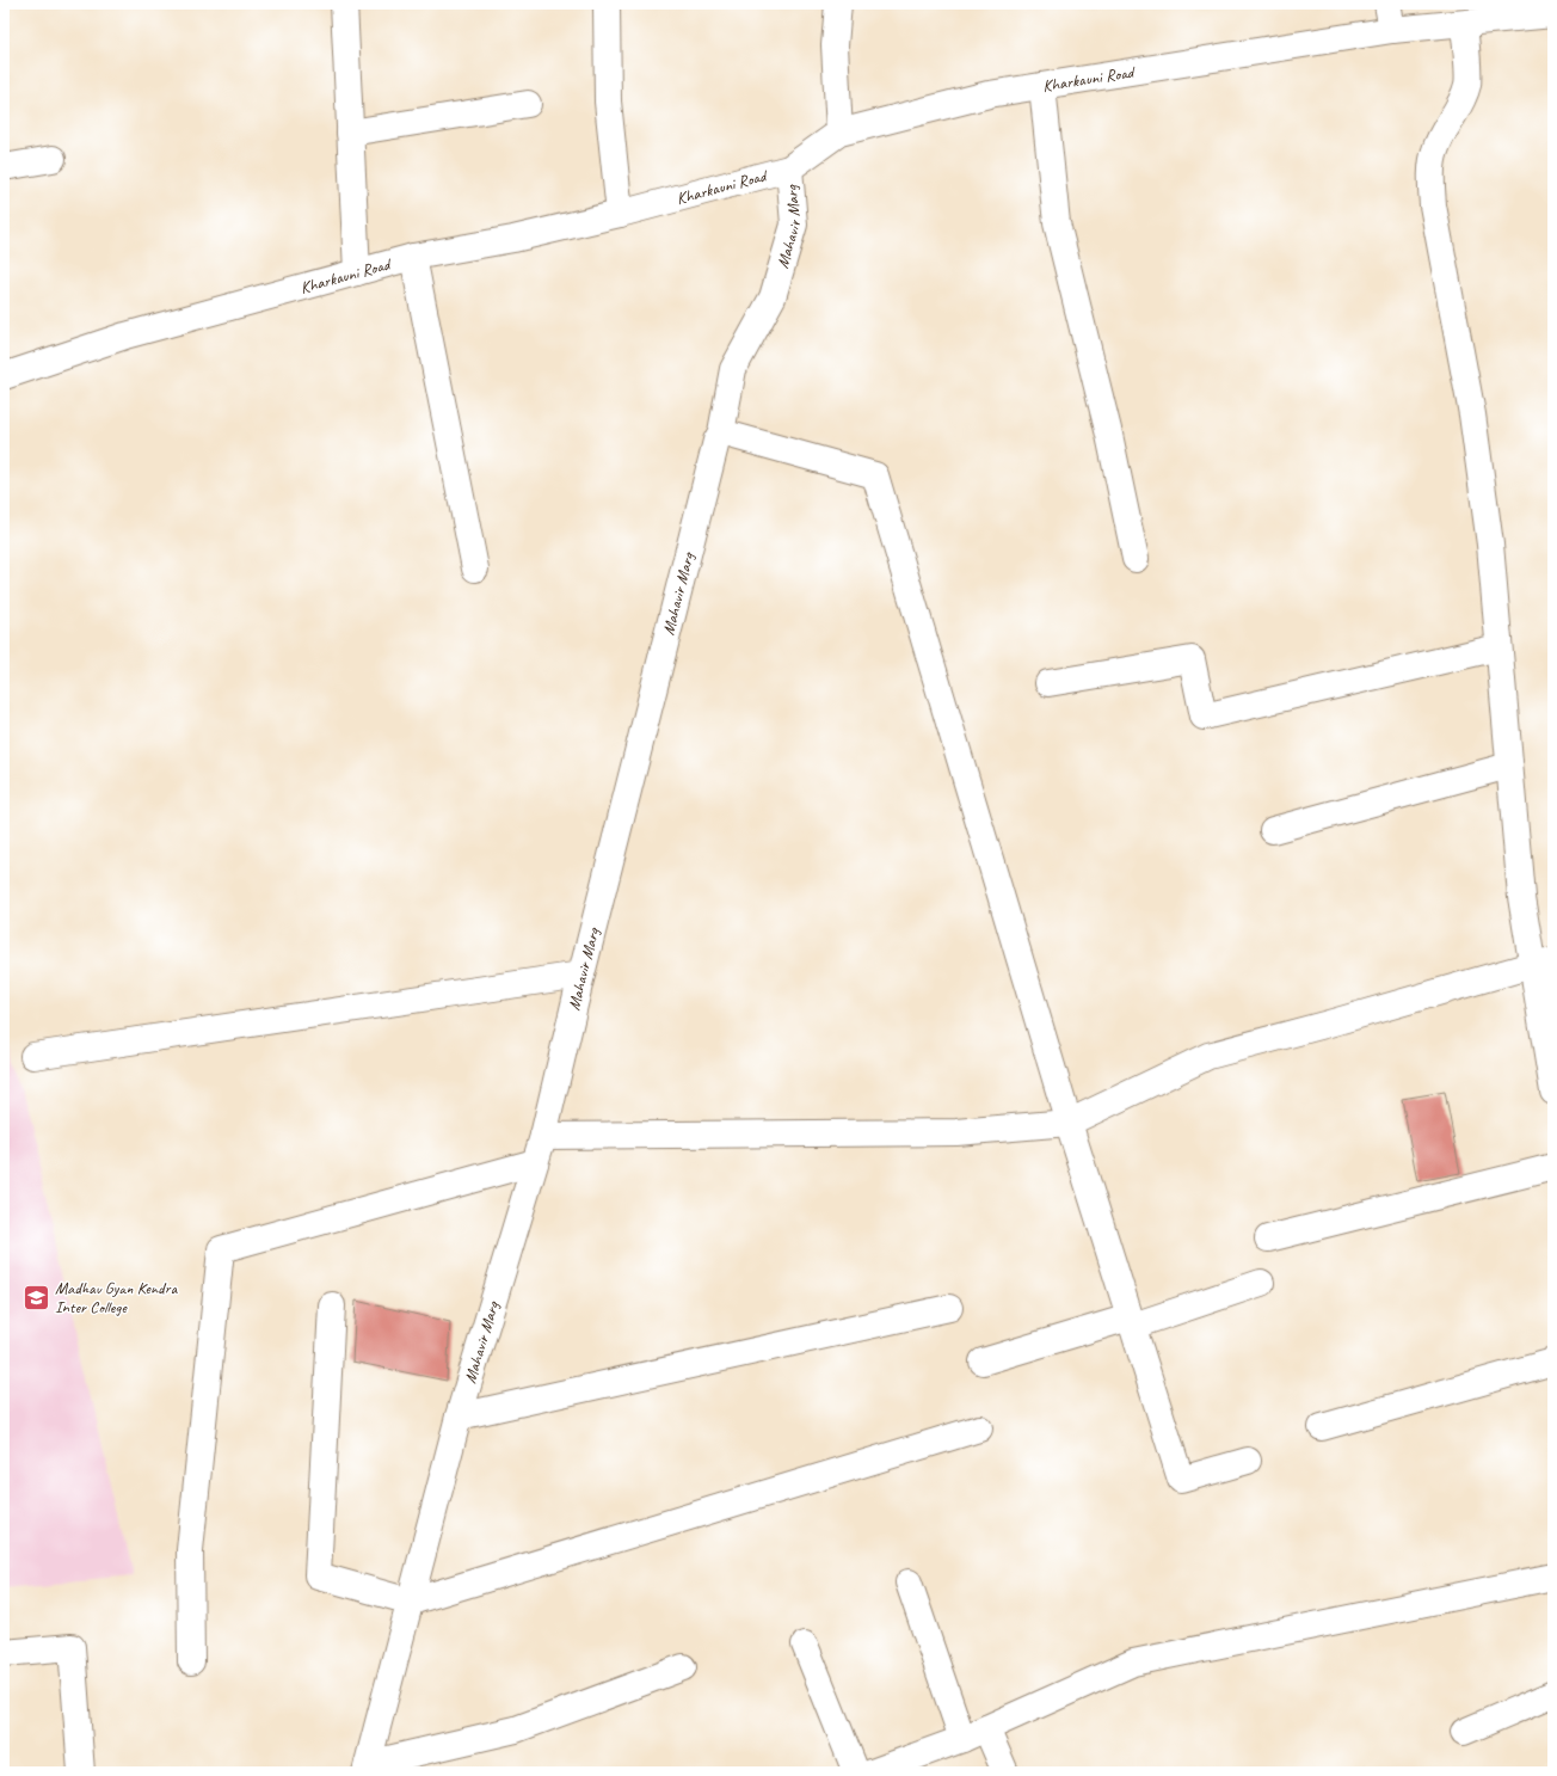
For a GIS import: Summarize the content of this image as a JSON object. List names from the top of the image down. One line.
{"streets":{"street":["Kharkauni Road","Mahavir Marg"]},"crossings":[["Kharkauni Road","Mahavir Marg"]],"places":{"school or university":["Madhav Gyan Kendra Inter College"]}}
